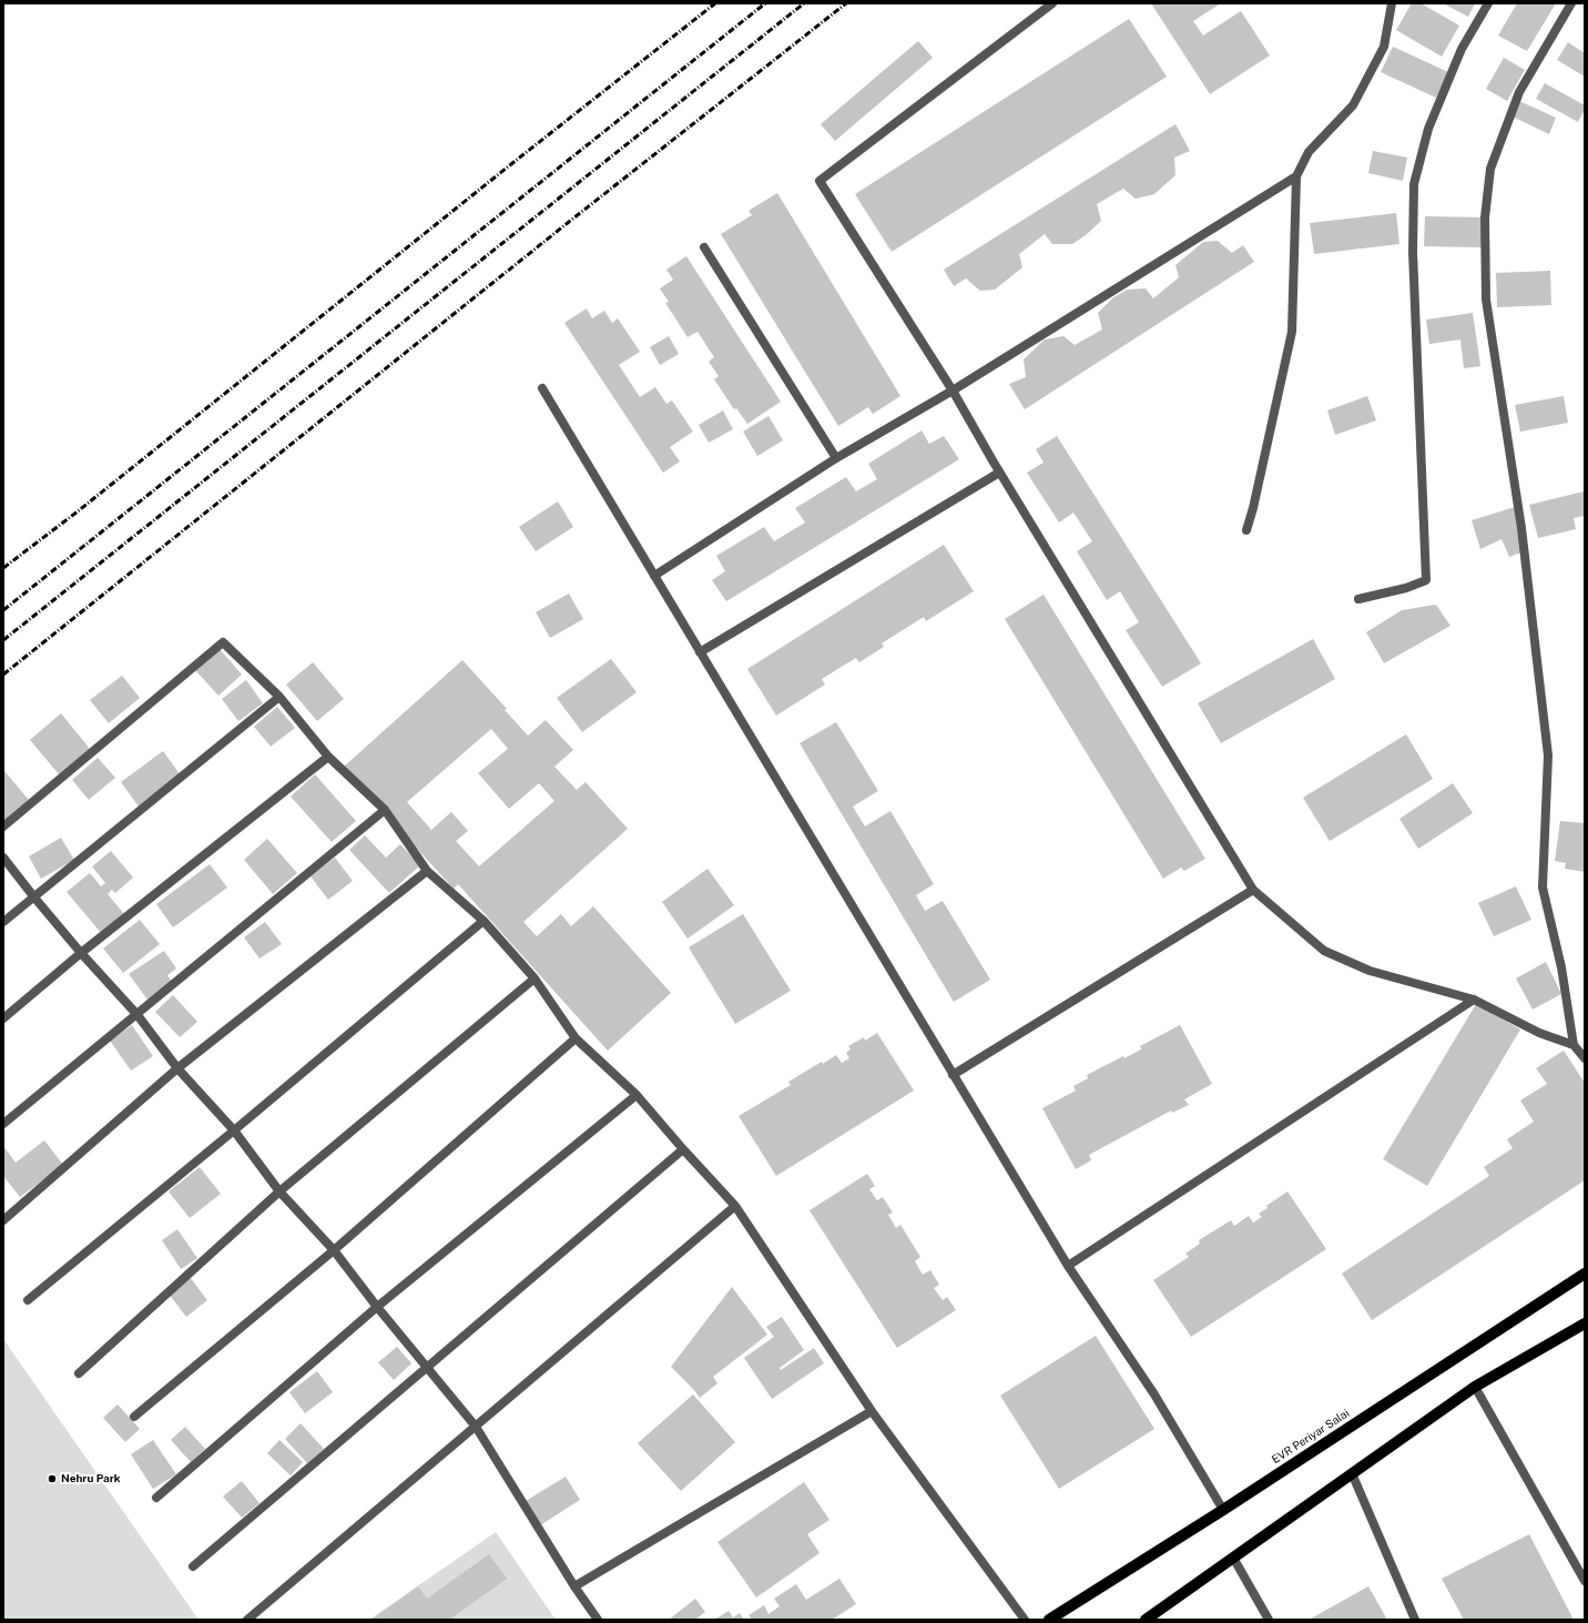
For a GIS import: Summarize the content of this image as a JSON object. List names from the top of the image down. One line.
{"streets":{"main road":["EVR Periyar Salai"]},"places":["Nehru Park"]}
